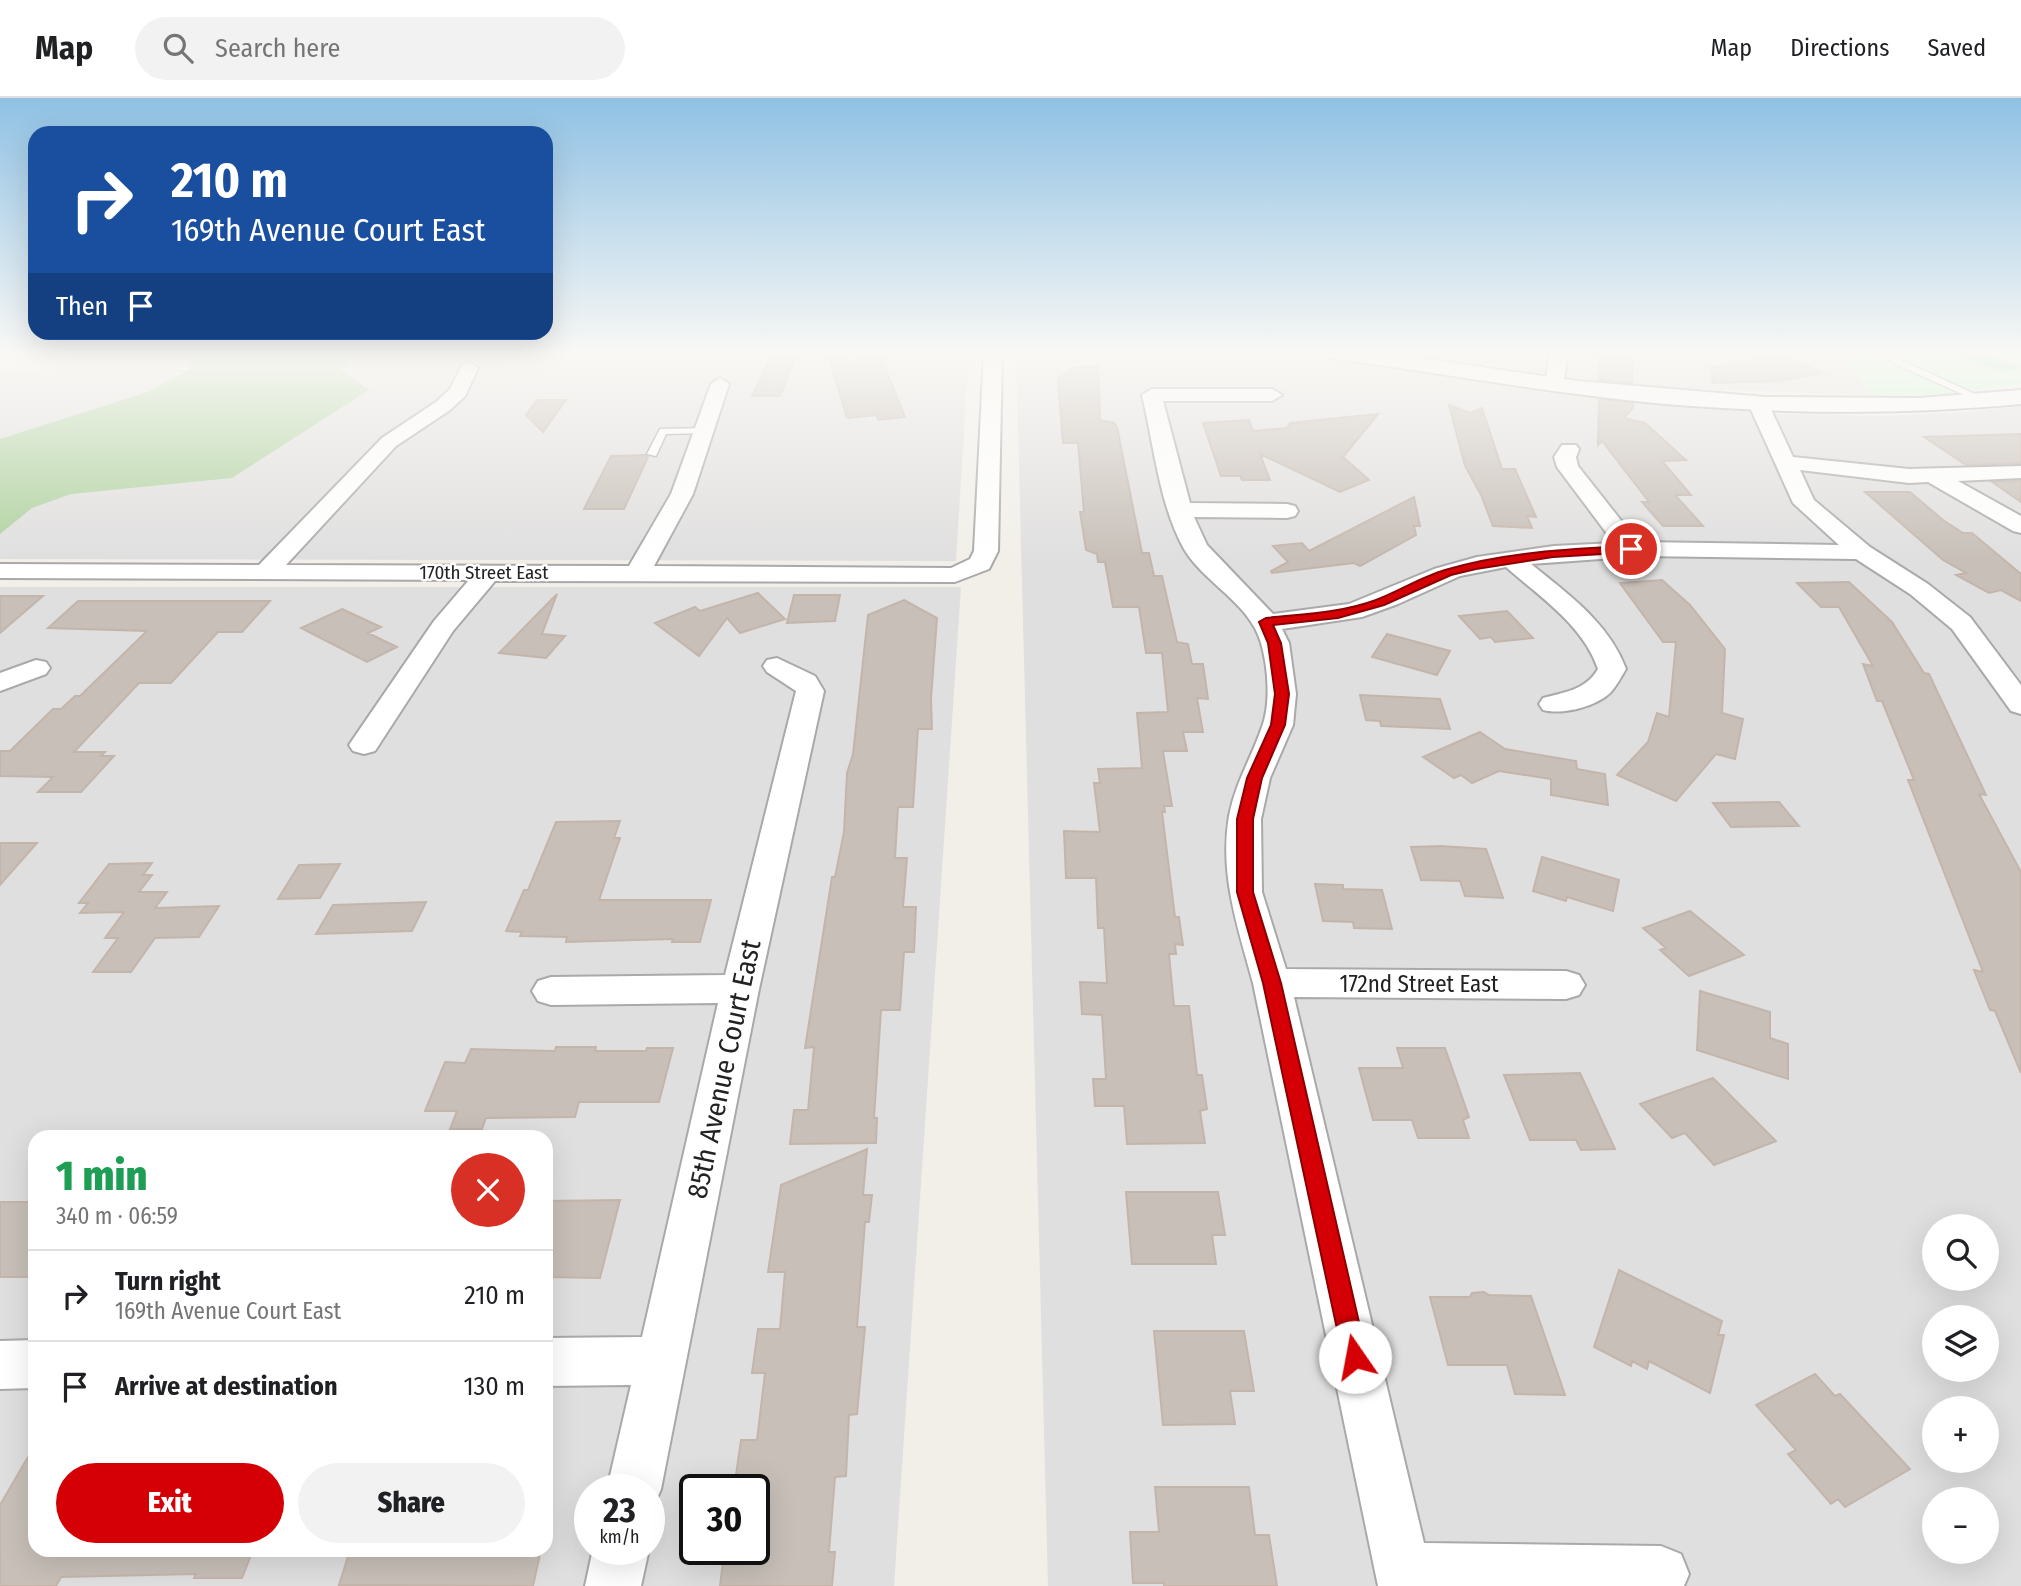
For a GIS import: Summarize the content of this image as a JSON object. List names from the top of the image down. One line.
{"streets":{"street":["170th Street East","172nd Street East","85th Avenue Court East"]},"page":{"header":"Map","search":"Search here","nav":["Map","Directions","Saved"],"turn":["210 m","169th Avenue Court East"],"then":"Then","heading":["1 min","340 m · 06:59"],"map_buttons":["+","−"],"list":[{"name":"Turn right","note":"169th Avenue Court East","value":"210 m"},{"name":"Arrive at destination","value":"130 m"}],"buttons":["Exit","Share"],"speed":"23 km/h","limit":"30"}}
